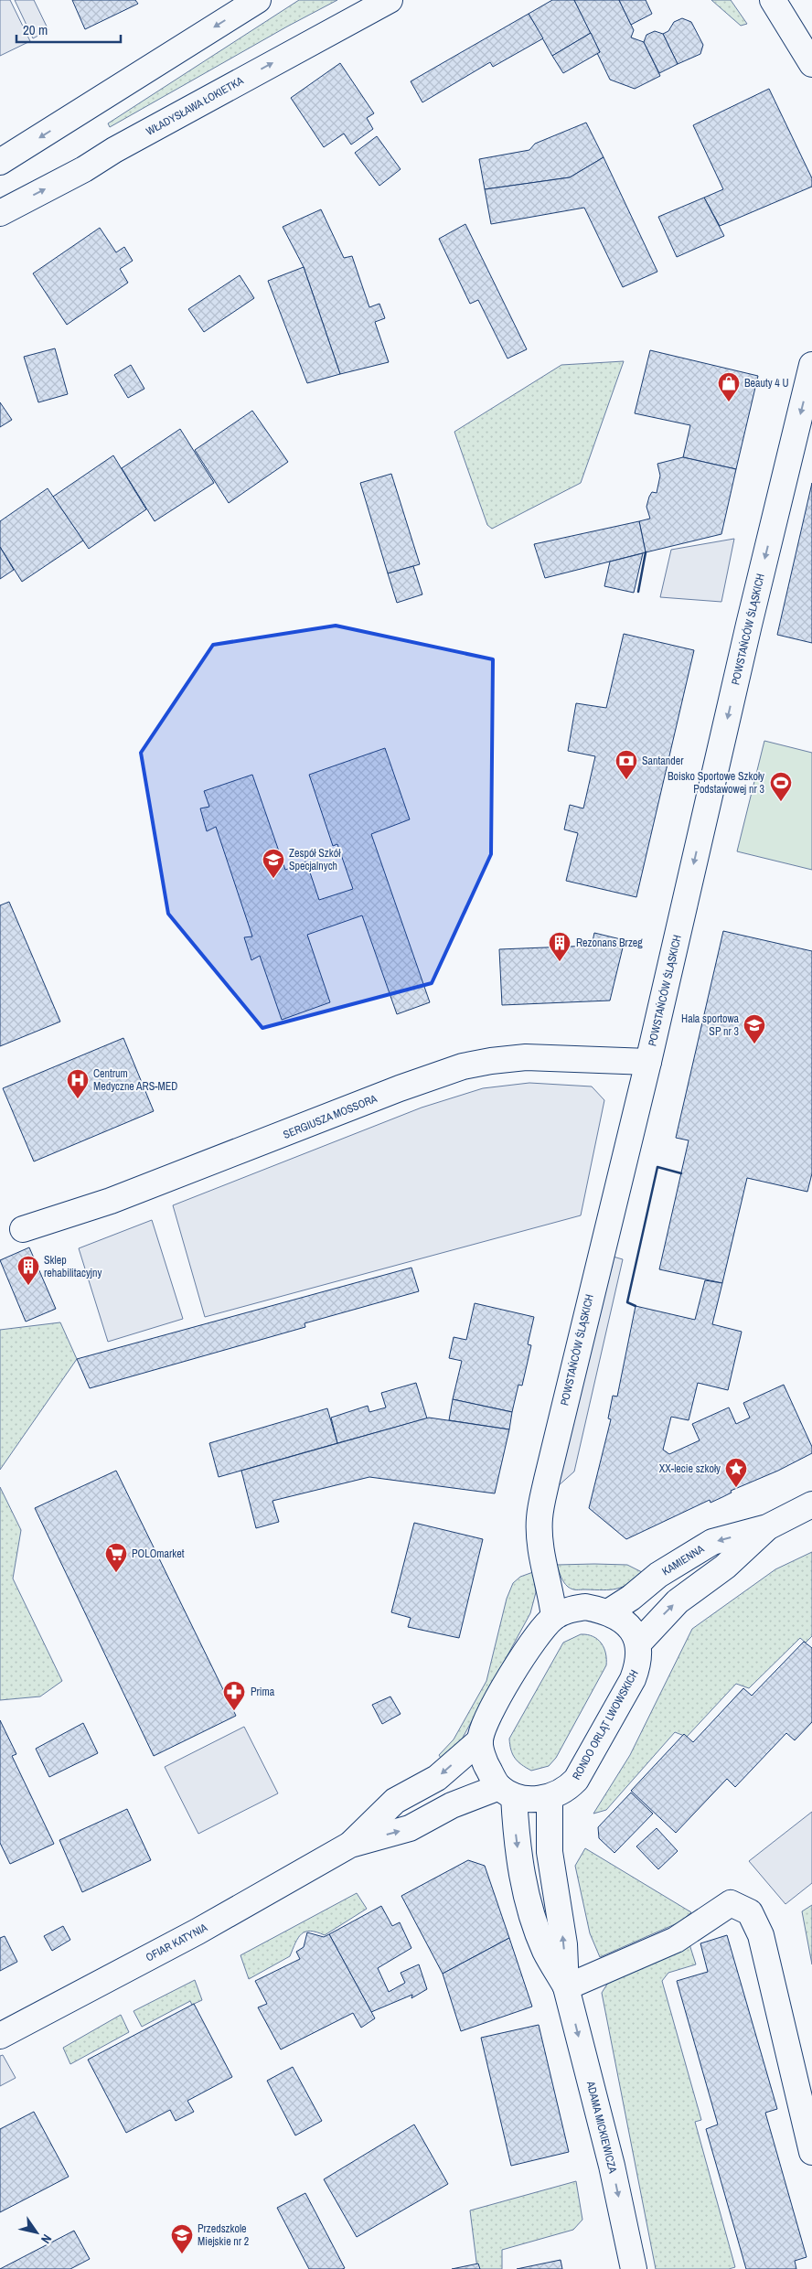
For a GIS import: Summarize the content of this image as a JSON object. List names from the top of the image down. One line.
{"streets":{"street":["WŁADYSŁAWA ŁOKIETKA","POWSTAŃCÓW ŚLĄSKICH","SERGIUSZA MOSSORA","KAMIENNA","RONDO ORLĄT LWOWSKICH","OFIAR KATYNIA","ADAMA MICKIEWICZA"]},"crossings":[["POWSTAŃCÓW ŚLĄSKICH","SERGIUSZA MOSSORA"],["KAMIENNA","RONDO ORLĄT LWOWSKICH"],["RONDO ORLĄT LWOWSKICH","OFIAR KATYNIA"],["RONDO ORLĄT LWOWSKICH","ADAMA MICKIEWICZA"],["OFIAR KATYNIA","ADAMA MICKIEWICZA"]],"one_way":["POWSTAŃCÓW ŚLĄSKICH"],"places":{"shop":["Beauty 4 U"],"bank":["Santander"],"sports":["Boisko Sportowe Szkoły Podstawowej nr 3"],"school or university":["Zespół Szkół Specjalnych","Hala sportowa SP nr 3","Przedszkole Miejskie nr 2"],"building":["Rezonans Brzeg","Sklep rehabilitacyjny"],"hospital":["Centrum Medyczne ARS-MED"],"place":["XX-lecie szkoły"],"supermarket":["POLOmarket"],"pharmacy":["Prima"]},"scale_bar":"20 m","north":"bottom right"}
